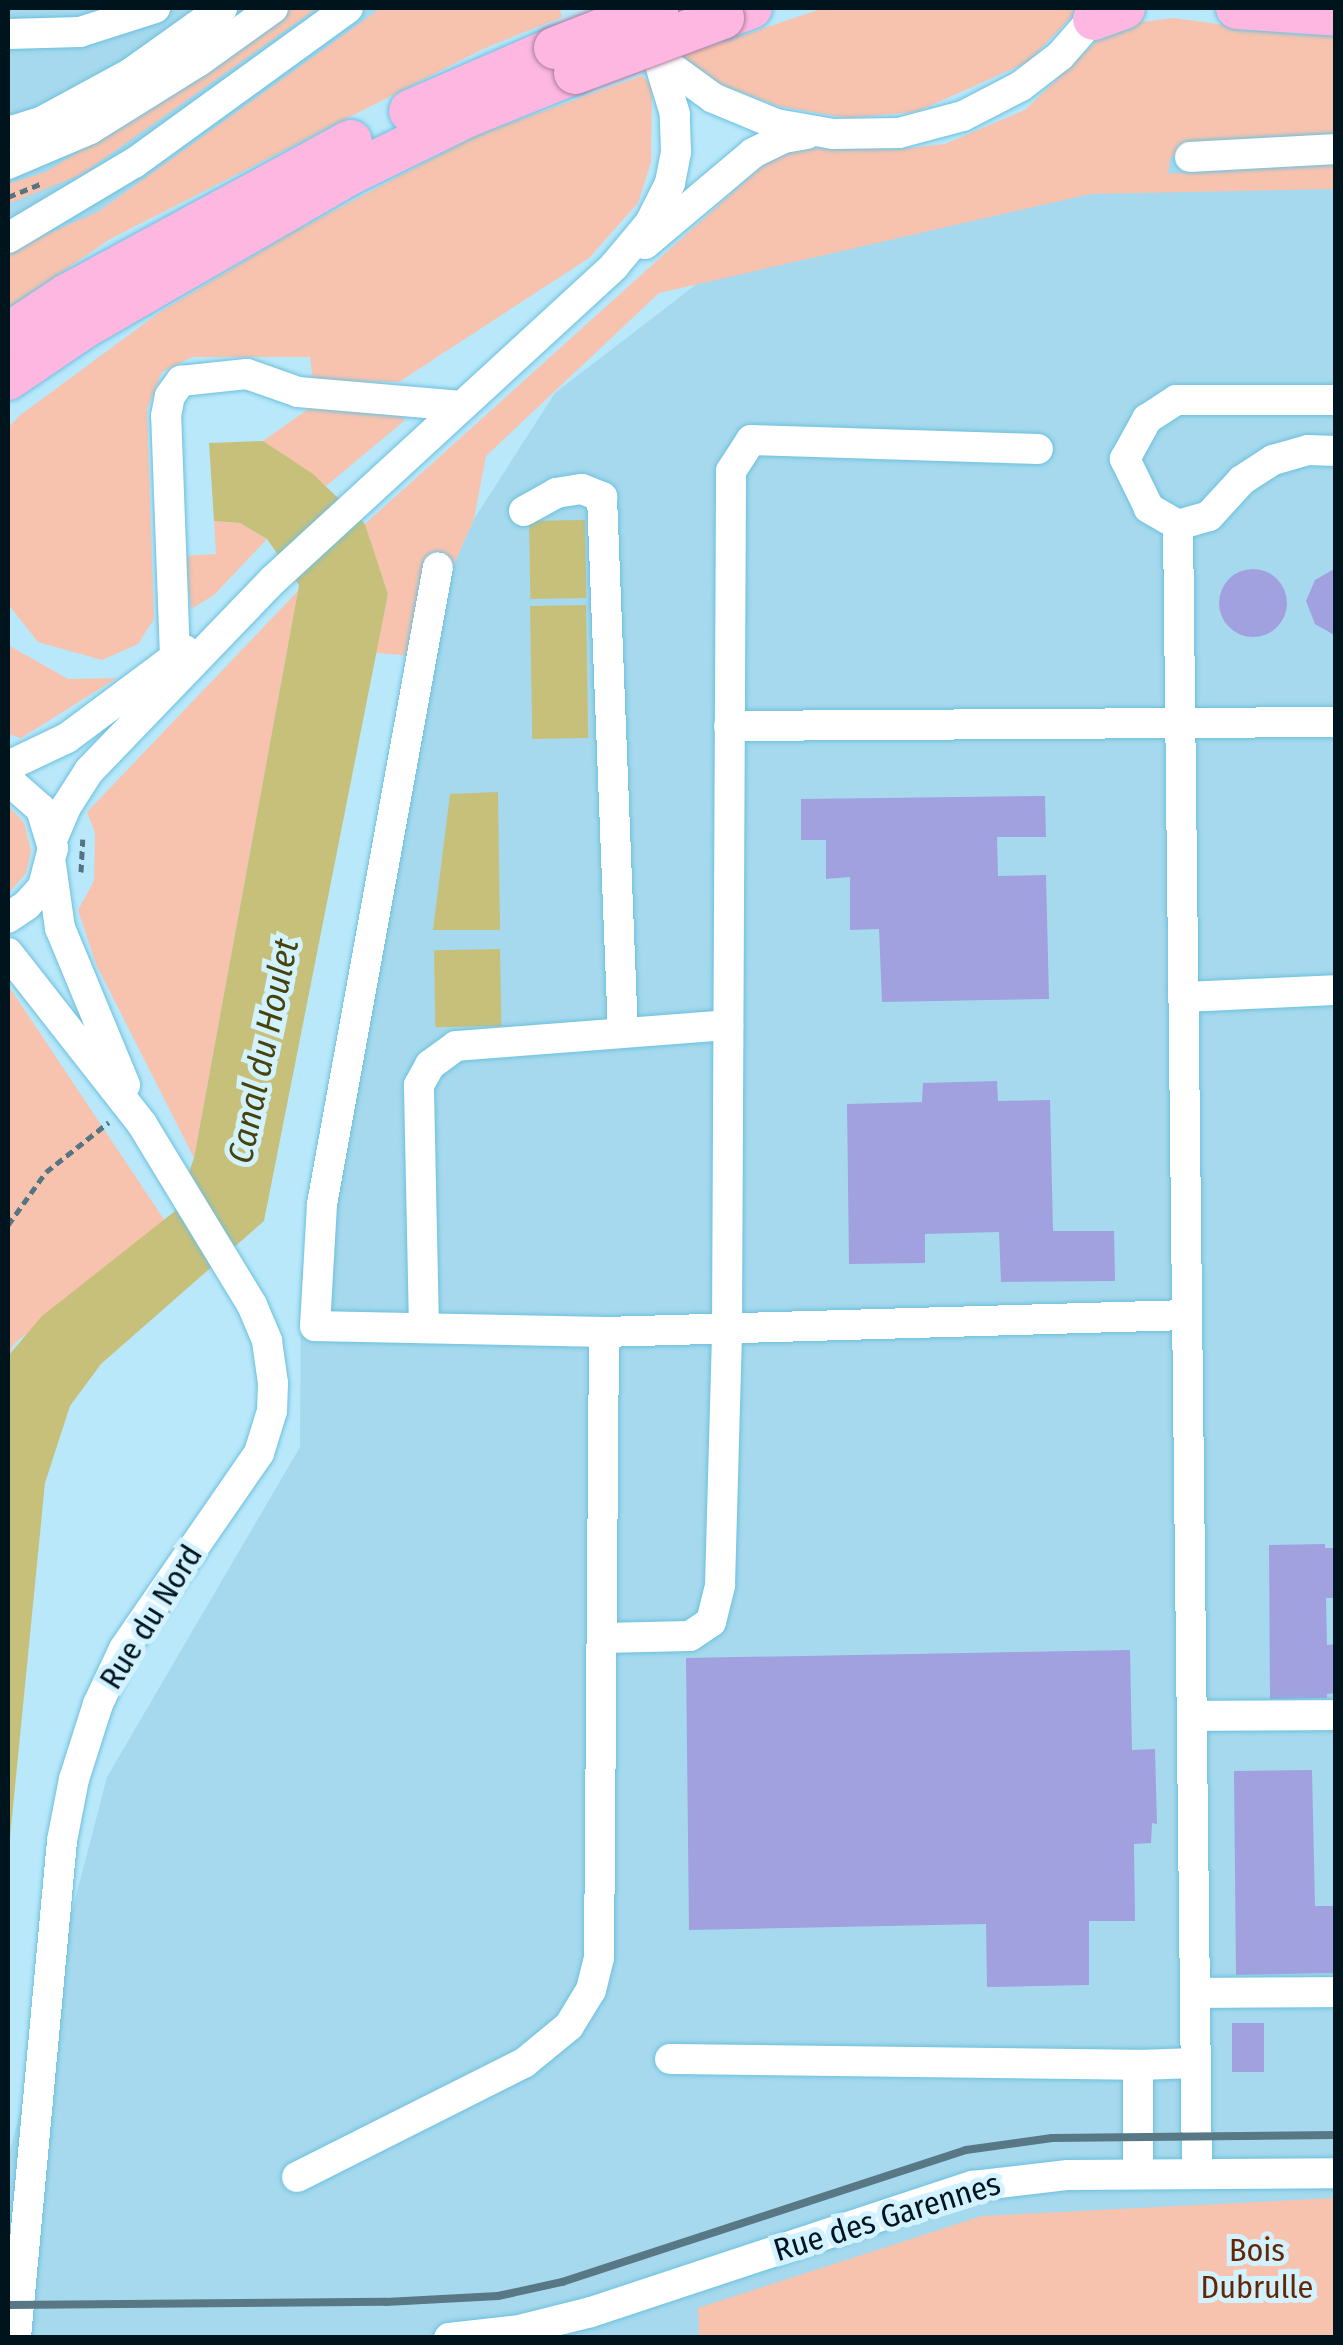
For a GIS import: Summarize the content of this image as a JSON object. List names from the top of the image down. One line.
{"streets":{"street":["Rue du Nord","Rue des Garennes"]},"water":["Canal du Houlet"],"parks":["Bois Dubrulle"]}
